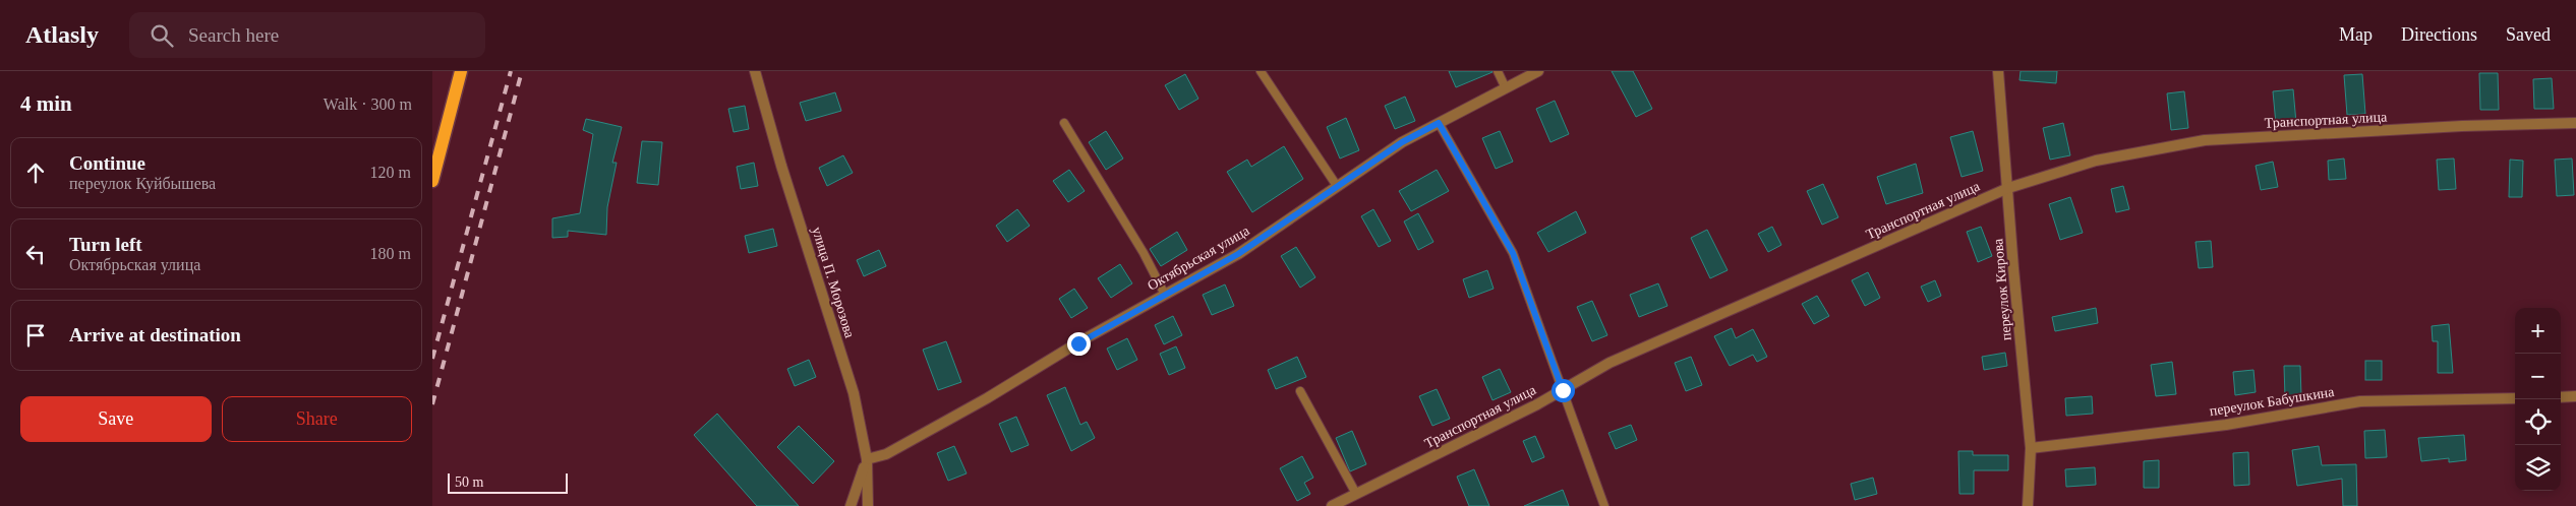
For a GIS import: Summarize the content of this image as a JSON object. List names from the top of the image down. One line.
{"streets":{"street":["Транспортная улица","Октябрьская улица","улица П. Морозова","переулок Кирова","переулок Бабушкина"]},"crossings":[["Транспортная улица","переулок Кирова"],["Октябрьская улица","улица П. Морозова"],["переулок Кирова","переулок Бабушкина"]],"scale_bar":"50 m","page":{"header":"Atlasly","search":"Search here","nav":["Map","Directions","Saved"],"heading":["4 min","Walk · 300 m"],"list":[["Continue","переулок Куйбышева","120 m"],["Turn left","Октябрьская улица","180 m"],"Arrive at destination"],"map_buttons":["+","−"],"buttons":["Save","Share"],"scale":"50 m"}}
